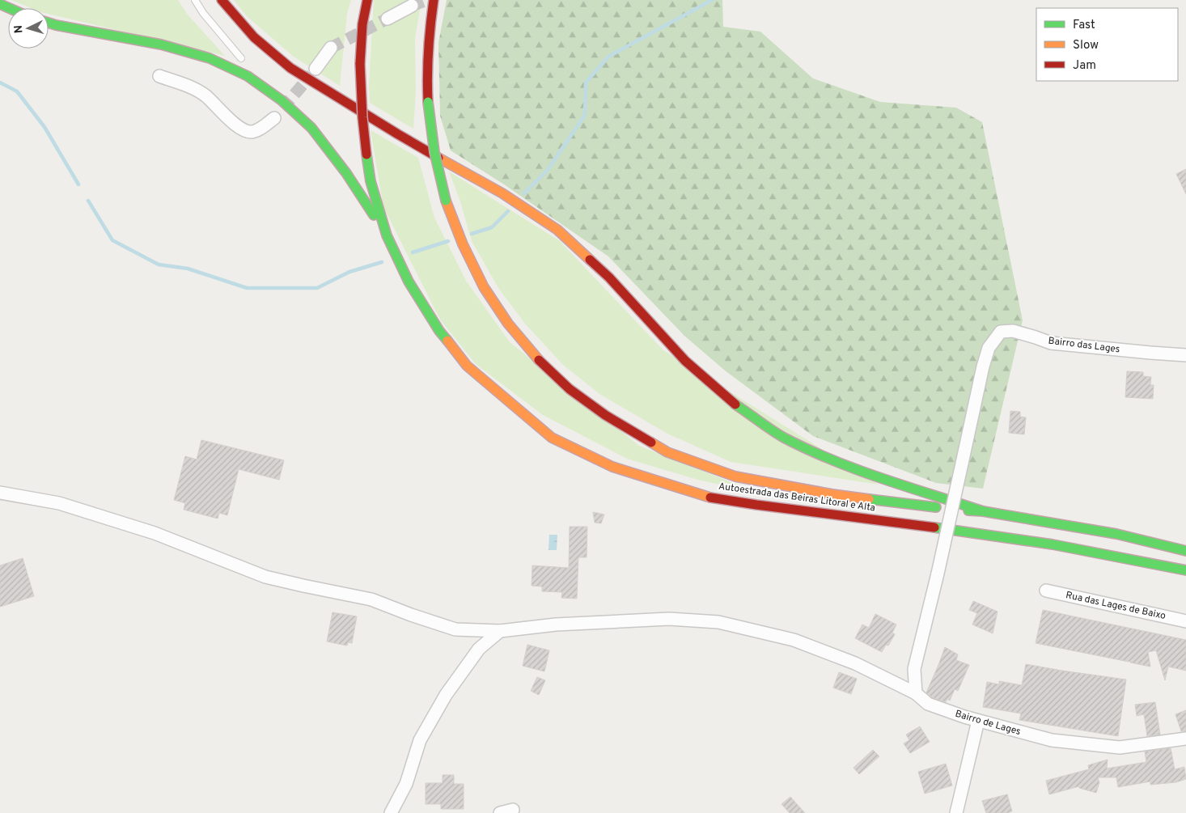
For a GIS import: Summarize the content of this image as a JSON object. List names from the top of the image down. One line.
{"streets":{"highway":["Autoestrada das Beiras Litoral e Alta"],"street":["Bairro das Lages","Rua das Lages de Baixo","Bairro de Lages"]},"crossings":[["Bairro das Lages","Bairro de Lages"]],"legend":["Fast","Slow","Jam"],"north":"left"}
